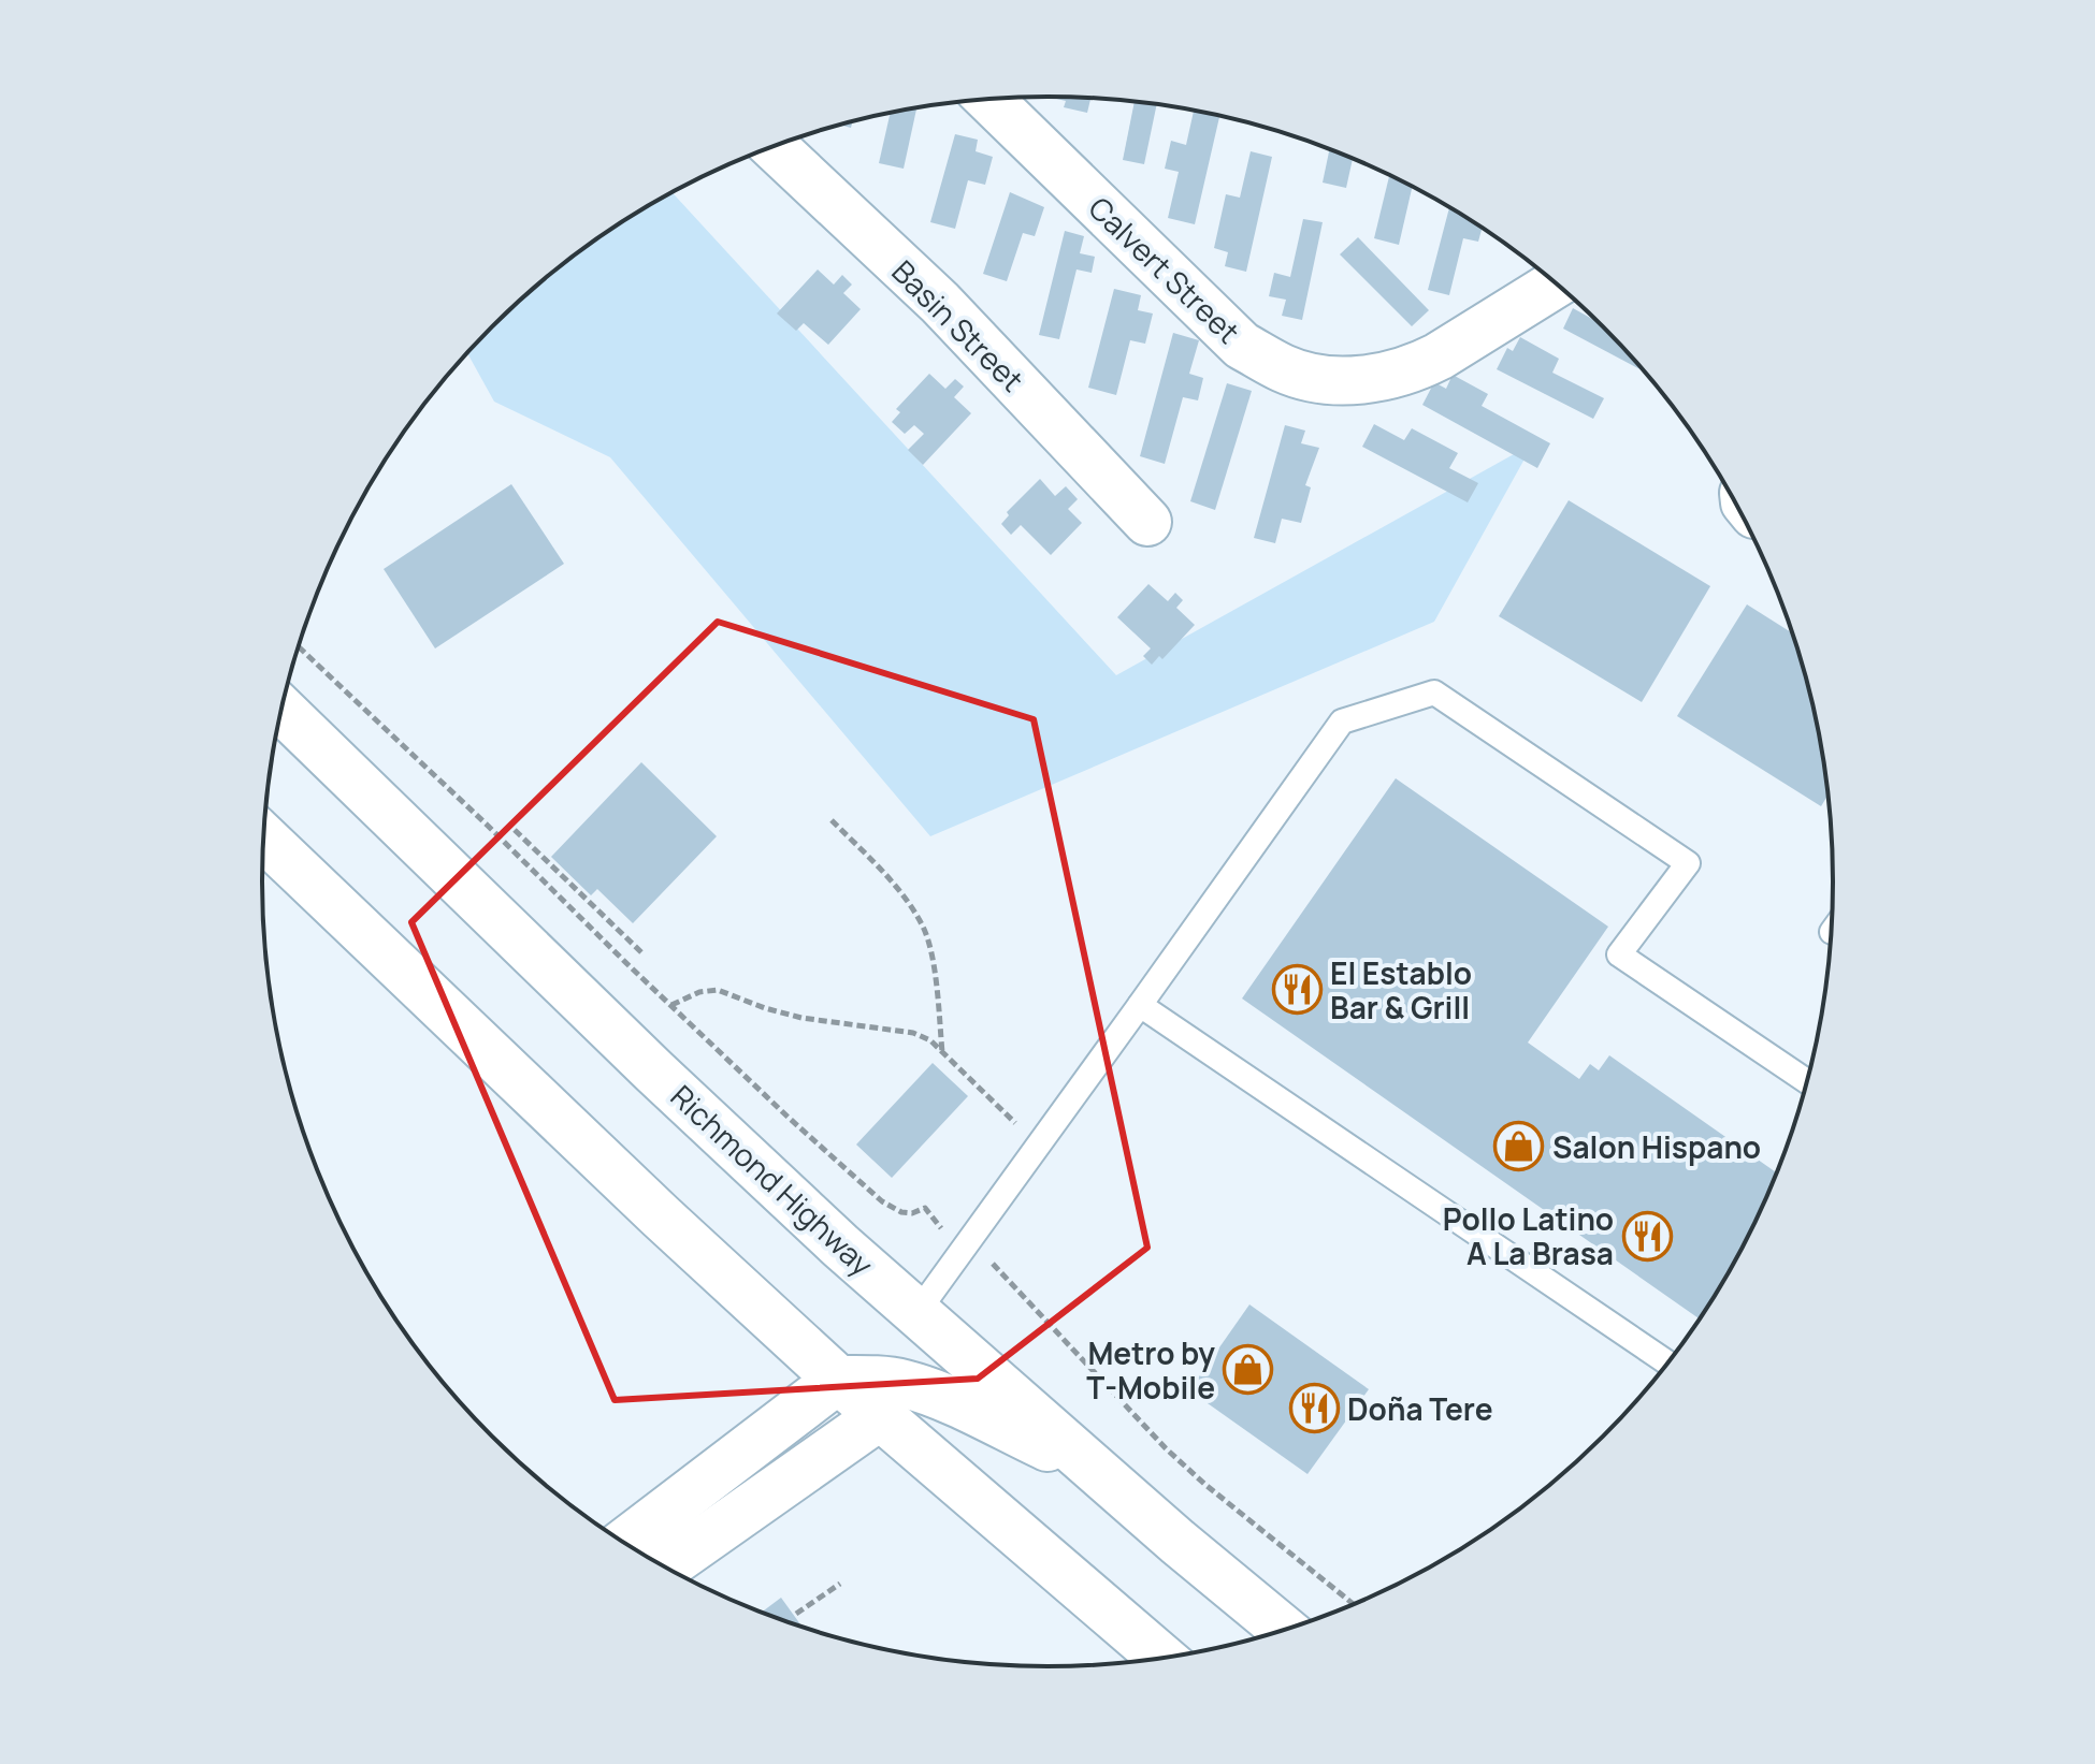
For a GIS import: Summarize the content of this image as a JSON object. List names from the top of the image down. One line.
{"streets":{"main road":["Calvert Street","Basin Street","Richmond Highway"]},"places":{"restaurant":["El Establo Bar & Grill","Pollo Latino A La Brasa","Doña Tere"],"shop":["Salon Hispano","Metro by T-Mobile"]}}
